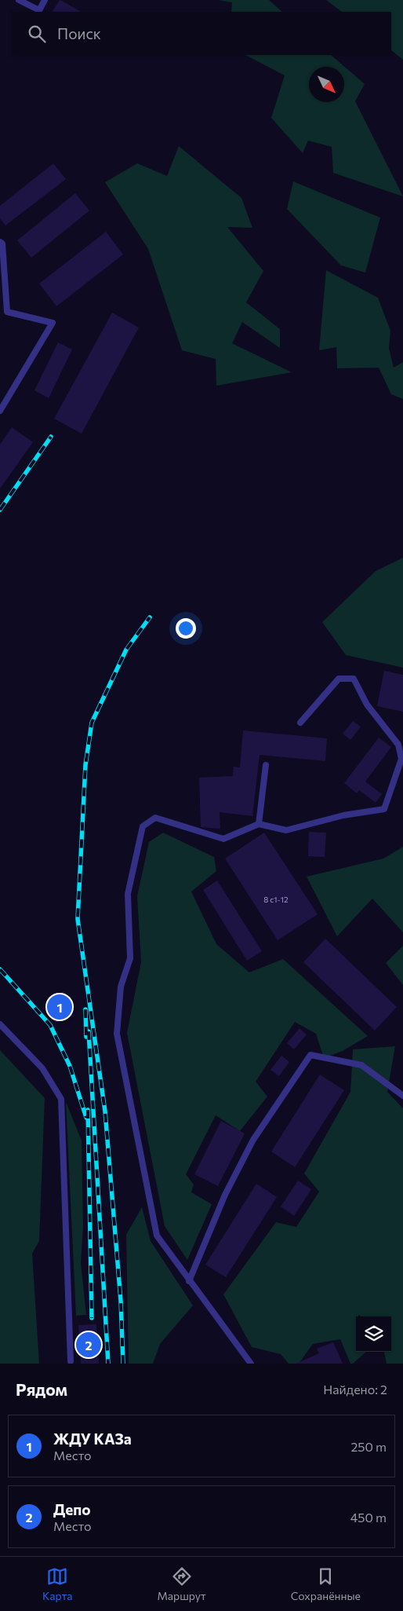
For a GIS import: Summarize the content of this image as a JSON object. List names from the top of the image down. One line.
{"house_numbers":["8 с1-12"],"north":"bottom right","page":{"search":"Поиск","pins":["1","2"],"heading":["Рядом","Найдено: 2"],"list":[{"mark":"1","name":"ЖДУ КАЗа","note":"Место","value":"250 m"},{"mark":"2","name":"Депо","note":"Место","value":"450 m"}],"nav":["Карта","Маршрут","Сохранённые"]}}
